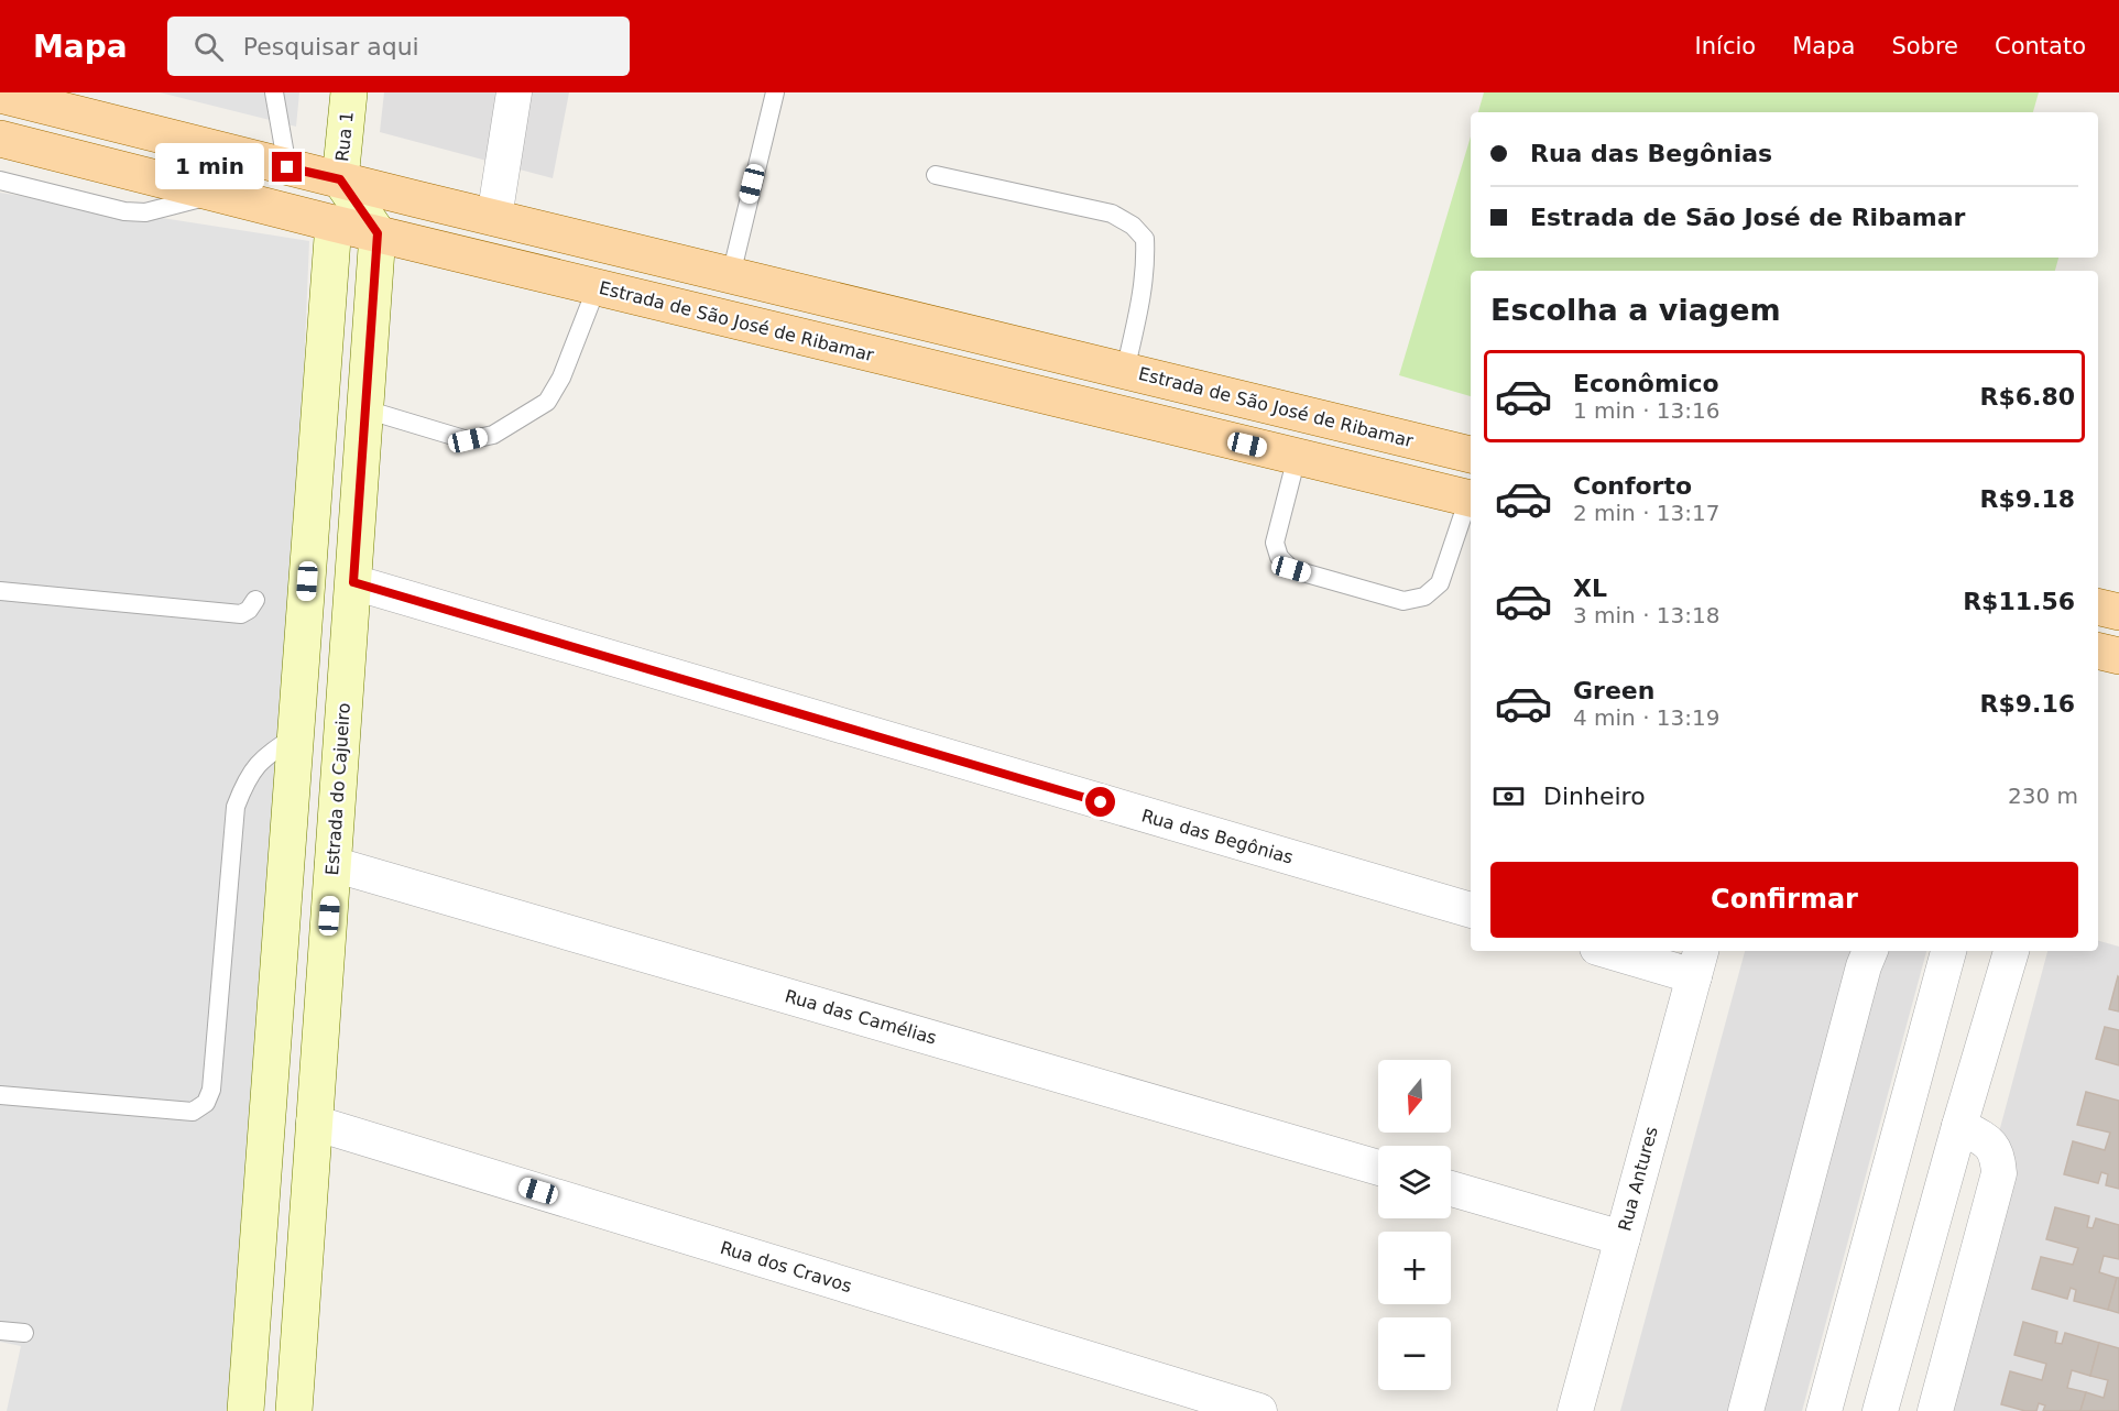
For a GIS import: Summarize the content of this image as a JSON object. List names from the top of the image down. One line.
{"streets":{"main road":["Rua 1","Estrada de São José de Ribamar","Estrada do Cajueiro"],"street":["Rua das Begônias","Rua das Camélias","Rua Antures","Rua dos Cravos"]},"crossings":[["Rua 1","Estrada de São José de Ribamar"],["Estrada de São José de Ribamar","Estrada do Cajueiro"],["Estrada do Cajueiro","Rua das Begônias"],["Estrada do Cajueiro","Rua das Camélias"],["Estrada do Cajueiro","Rua dos Cravos"]],"north":"bottom","page":{"header":"Mapa","search":"Pesquisar aqui","nav":["Início","Mapa","Sobre","Contato"],"banner":["Rua das Begônias","Estrada de São José de Ribamar"],"bubble":"1 min","heading":"Escolha a viagem","list":[{"name":"Econômico","note":"1 min · 13:16","value":"R$6.80"},{"name":"Conforto","note":"2 min · 13:17","value":"R$9.18"},{"name":"XL","note":"3 min · 13:18","value":"R$11.56"},{"name":"Green","note":"4 min · 13:19","value":"R$9.16"}],"pay":["Dinheiro","230 m"],"buttons":"Confirmar","map_buttons":["+","−"]}}
